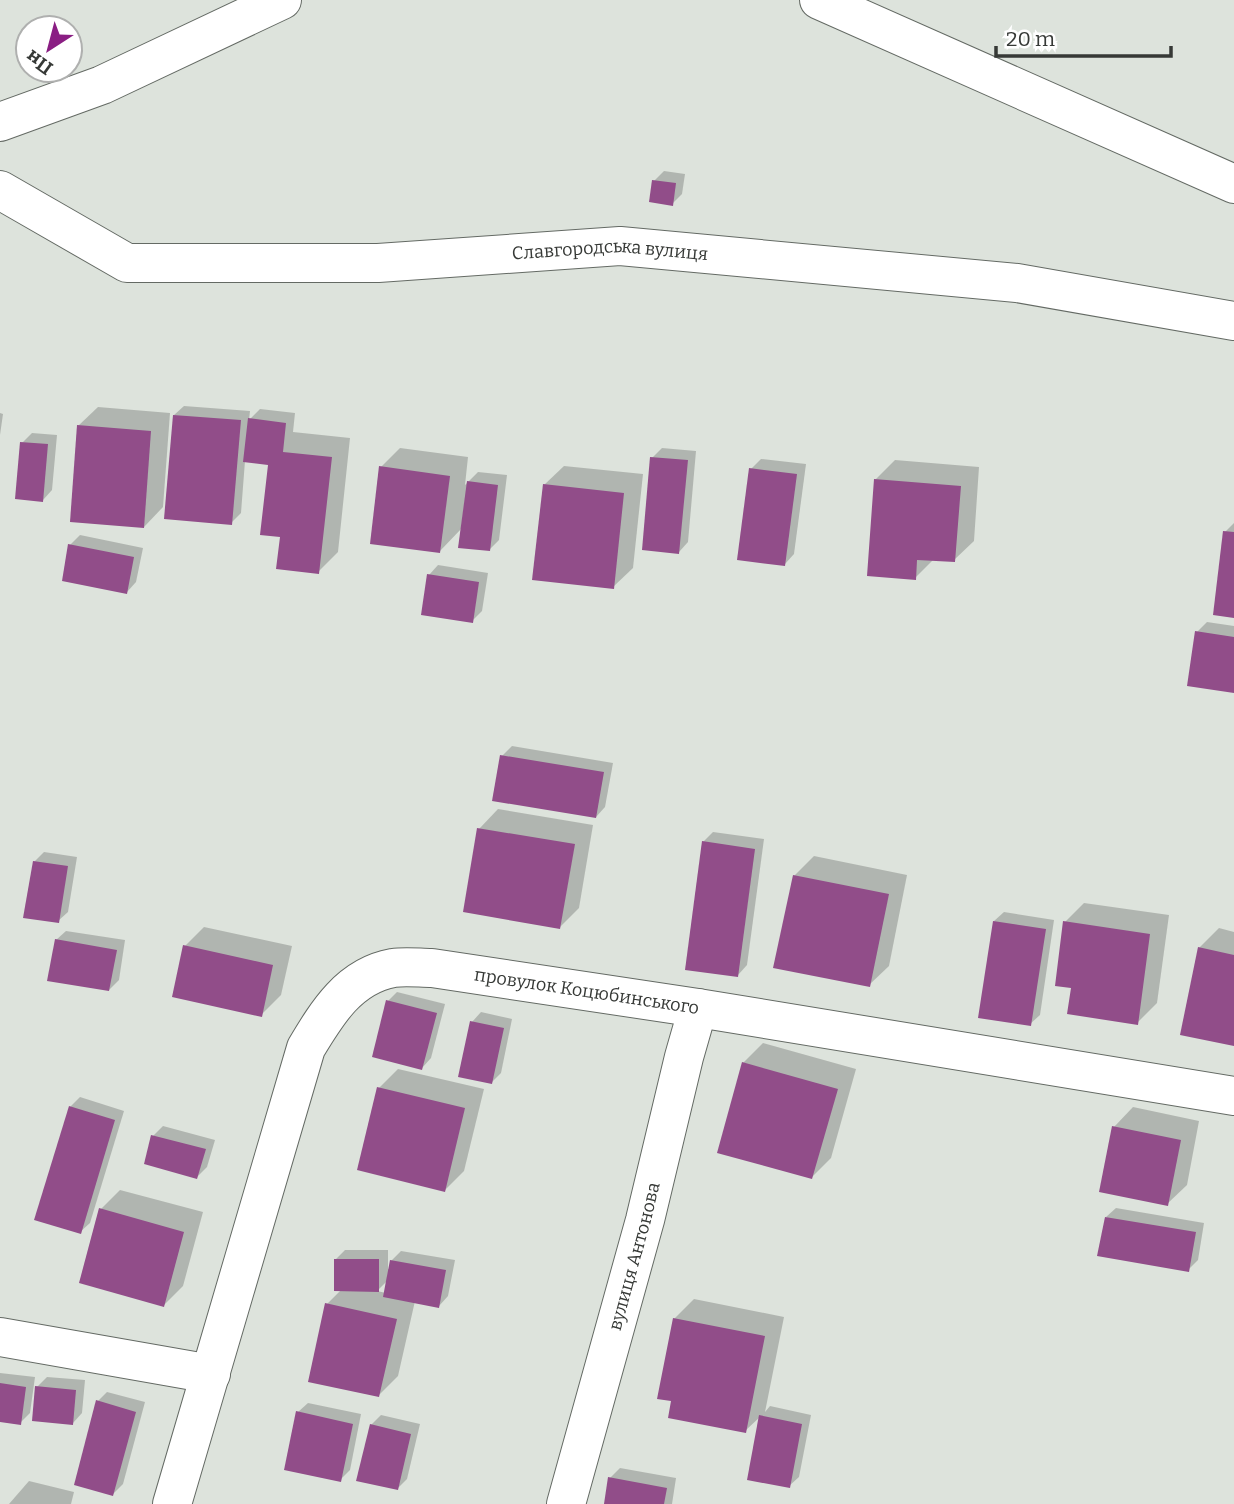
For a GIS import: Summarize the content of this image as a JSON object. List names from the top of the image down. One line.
{"streets":{"street":["Славгородська вулиця","провулок Коцюбинського","вулиця Антонова"]},"crossings":[["провулок Коцюбинського","вулиця Антонова"]],"scale_bar":"20 m","north":"bottom left"}
